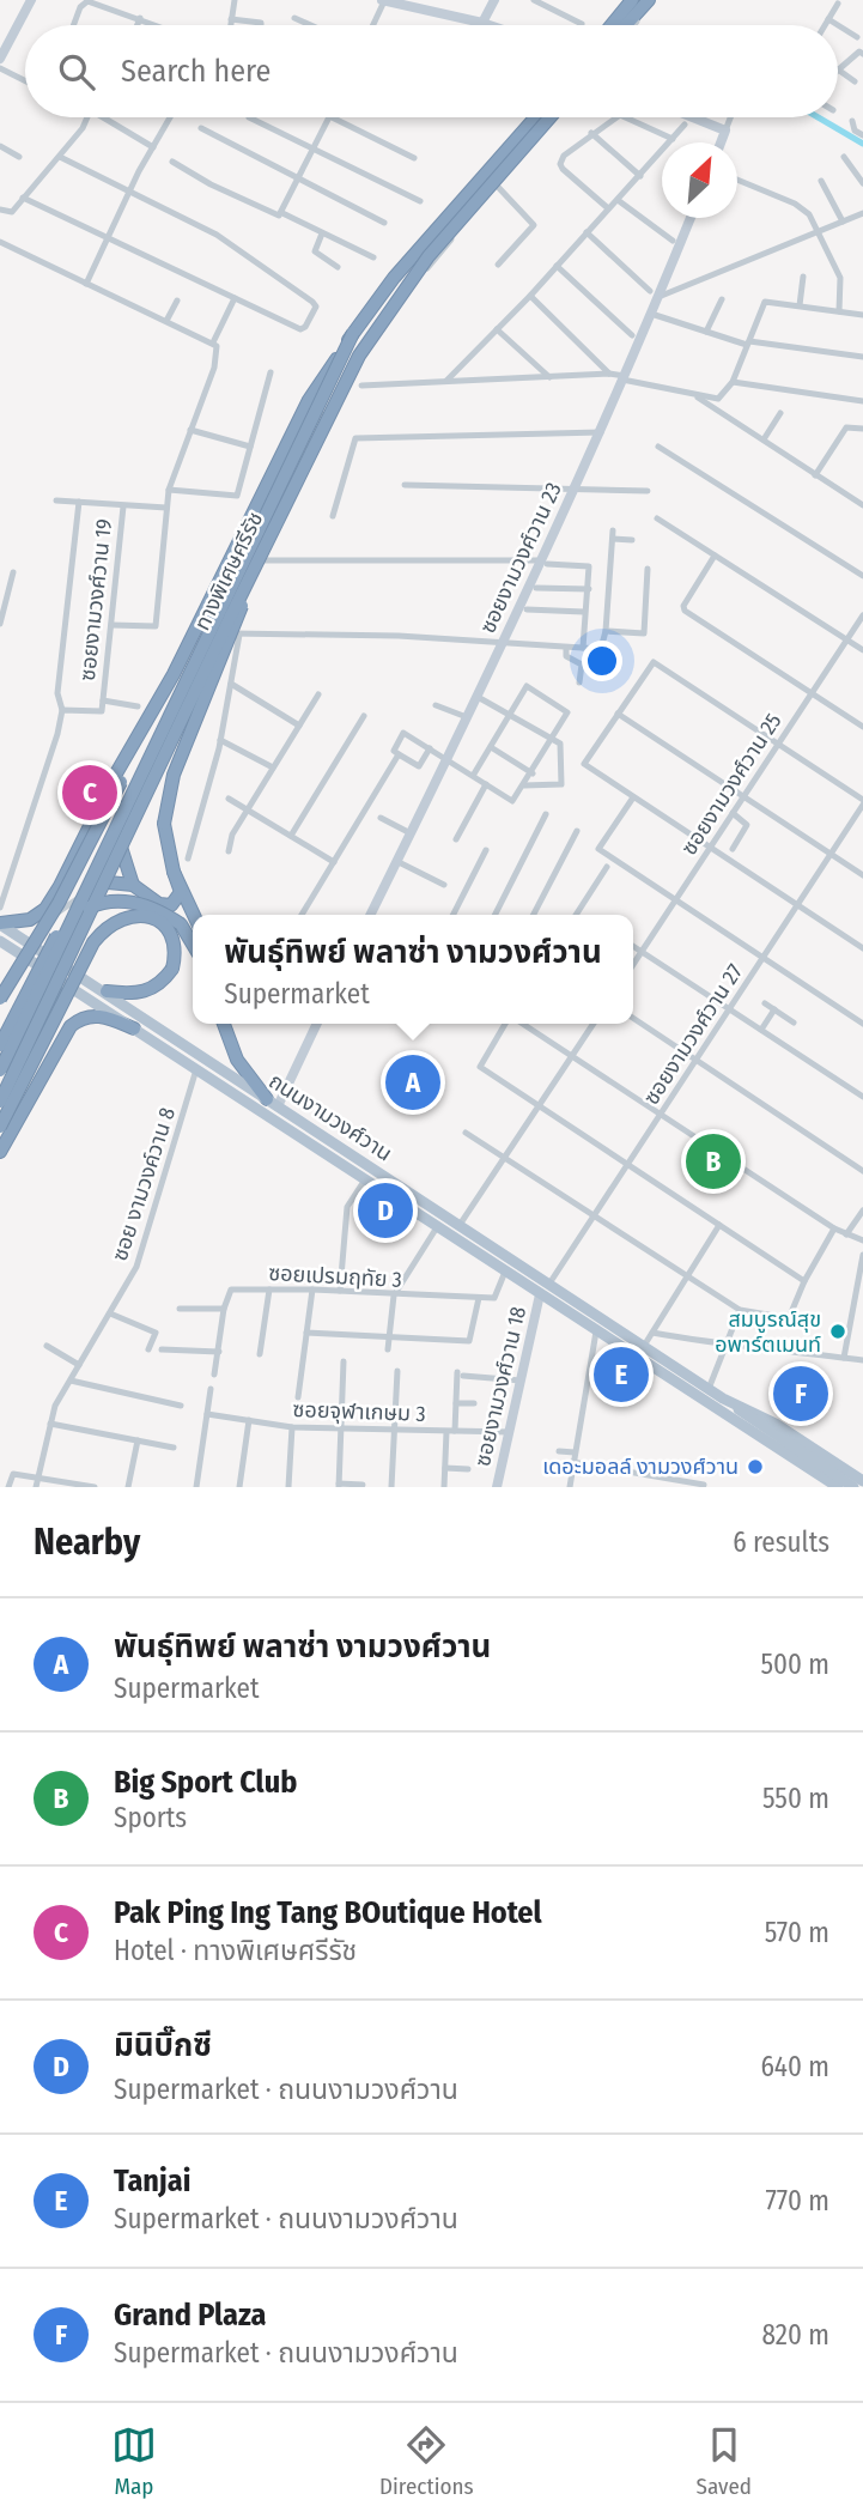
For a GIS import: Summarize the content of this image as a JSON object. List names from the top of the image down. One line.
{"streets":{"highway":["ทางพิเศษศรีรัช"],"main road":["ถนนงามวงศ์วาน"],"street":["ซอยงามวงศ์วาน 23","ซอยงามวงศ์วาน 19","ซอยงามวงศ์วาน 25","ซอยงามวงศ์วาน 27","ซอย งามวงค์วาน 8","ซอยเปรมฤทัย 3","ซอยงามวงศ์วาน 18","ซอยจุฬาเกษม 3"]},"crossings":[["ซอยงามวงศ์วาน 27","ถนนงามวงศ์วาน"],["ถนนงามวงศ์วาน","ซอย งามวงค์วาน 8"],["ถนนงามวงศ์วาน","ซอยงามวงศ์วาน 18"],["ซอยงามวงศ์วาน 18","ซอยจุฬาเกษม 3"]],"places":["สมบูรณ์สุข อพาร์ตเมนท์","เดอะมอลล์ งามวงศ์วาน"],"north":"top right","page":{"search":"Search here","pins":["C","A","B","D","E","F"],"popup":["พันธุ์ทิพย์ พลาซ่า งามวงศ์วาน","Supermarket"],"heading":["Nearby","6 results"],"list":[{"mark":"A","name":"พันธุ์ทิพย์ พลาซ่า งามวงศ์วาน","note":"Supermarket","value":"500 m"},{"mark":"B","name":"Big Sport Club","note":"Sports","value":"550 m"},{"mark":"C","name":"Pak Ping Ing Tang BOutique Hotel","note":"Hotel · ทางพิเศษศรีรัช","value":"570 m"},{"mark":"D","name":"มินิบิ๊กซี","note":"Supermarket · ถนนงามวงศ์วาน","value":"640 m"},{"mark":"E","name":"Tanjai","note":"Supermarket · ถนนงามวงศ์วาน","value":"770 m"},{"mark":"F","name":"Grand Plaza","note":"Supermarket · ถนนงามวงศ์วาน","value":"820 m"}],"nav":["Map","Directions","Saved"]}}
